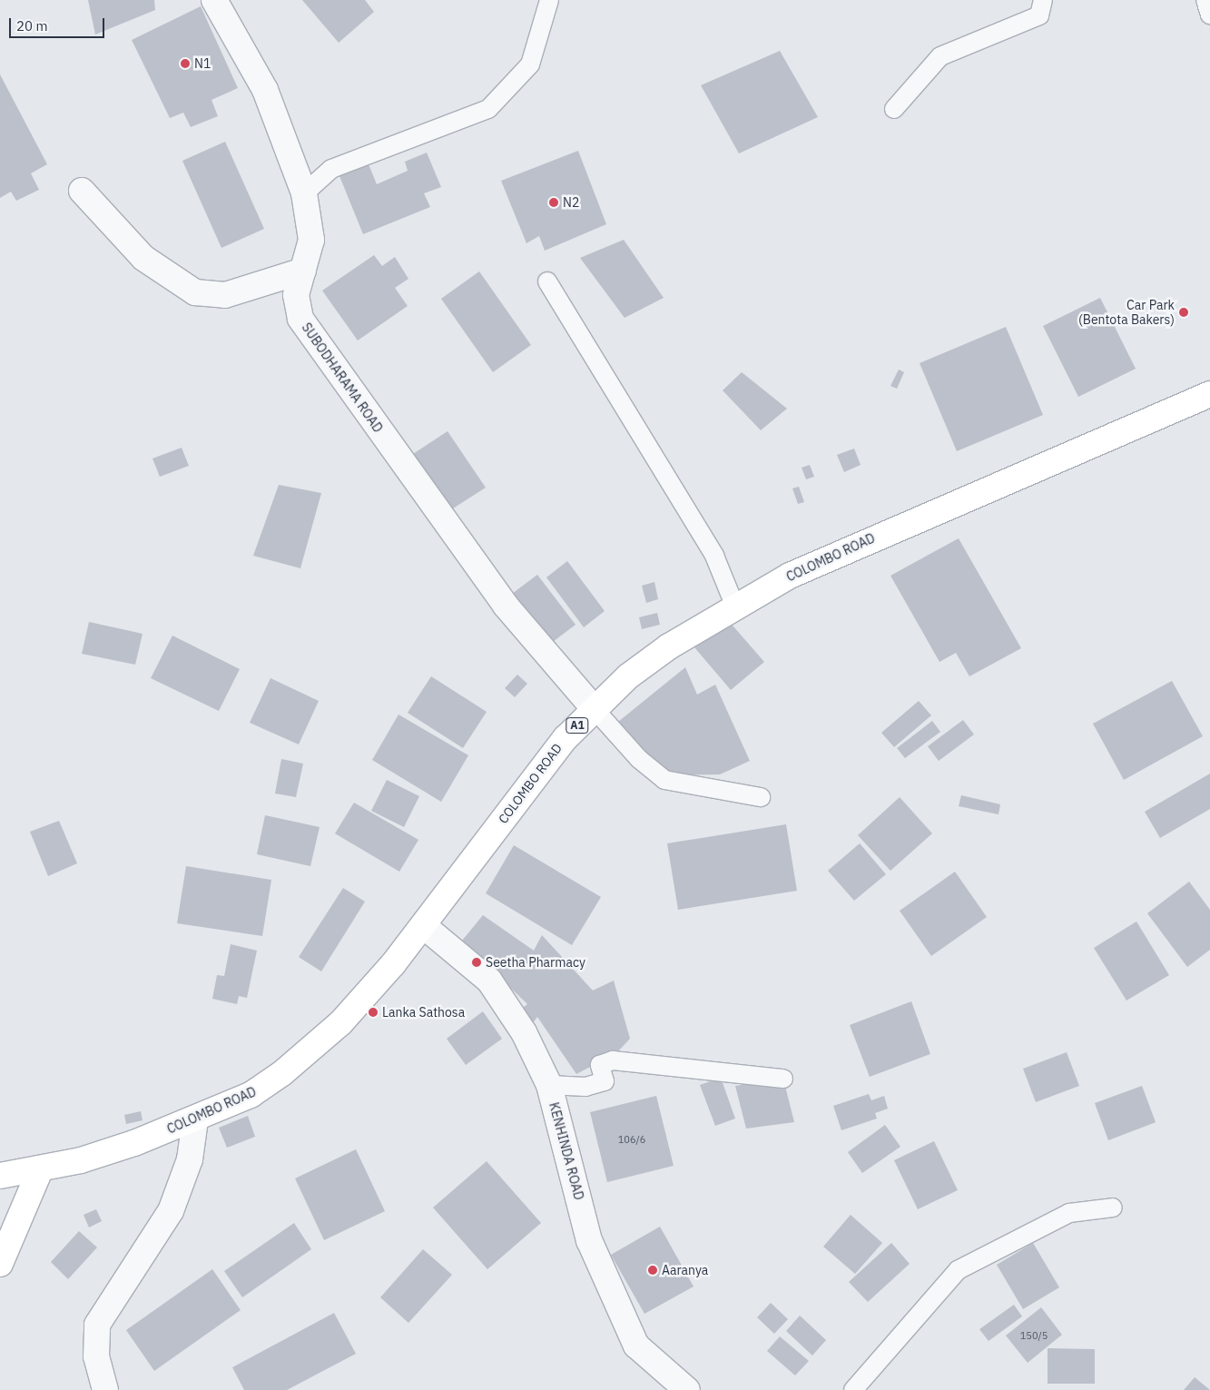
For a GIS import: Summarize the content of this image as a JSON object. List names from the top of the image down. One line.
{"streets":{"main road":["COLOMBO ROAD","A1"],"street":["SUBODHARAMA ROAD","KENHINDA ROAD"]},"crossings":[["SUBODHARAMA ROAD","COLOMBO ROAD"],["COLOMBO ROAD","KENHINDA ROAD"]],"places":["N1","N2","Car Park (Bentota Bakers)","Seetha Pharmacy","Lanka Sathosa","Aaranya"],"house_numbers":["106/6","150/5"],"scale_bar":"20 m"}
